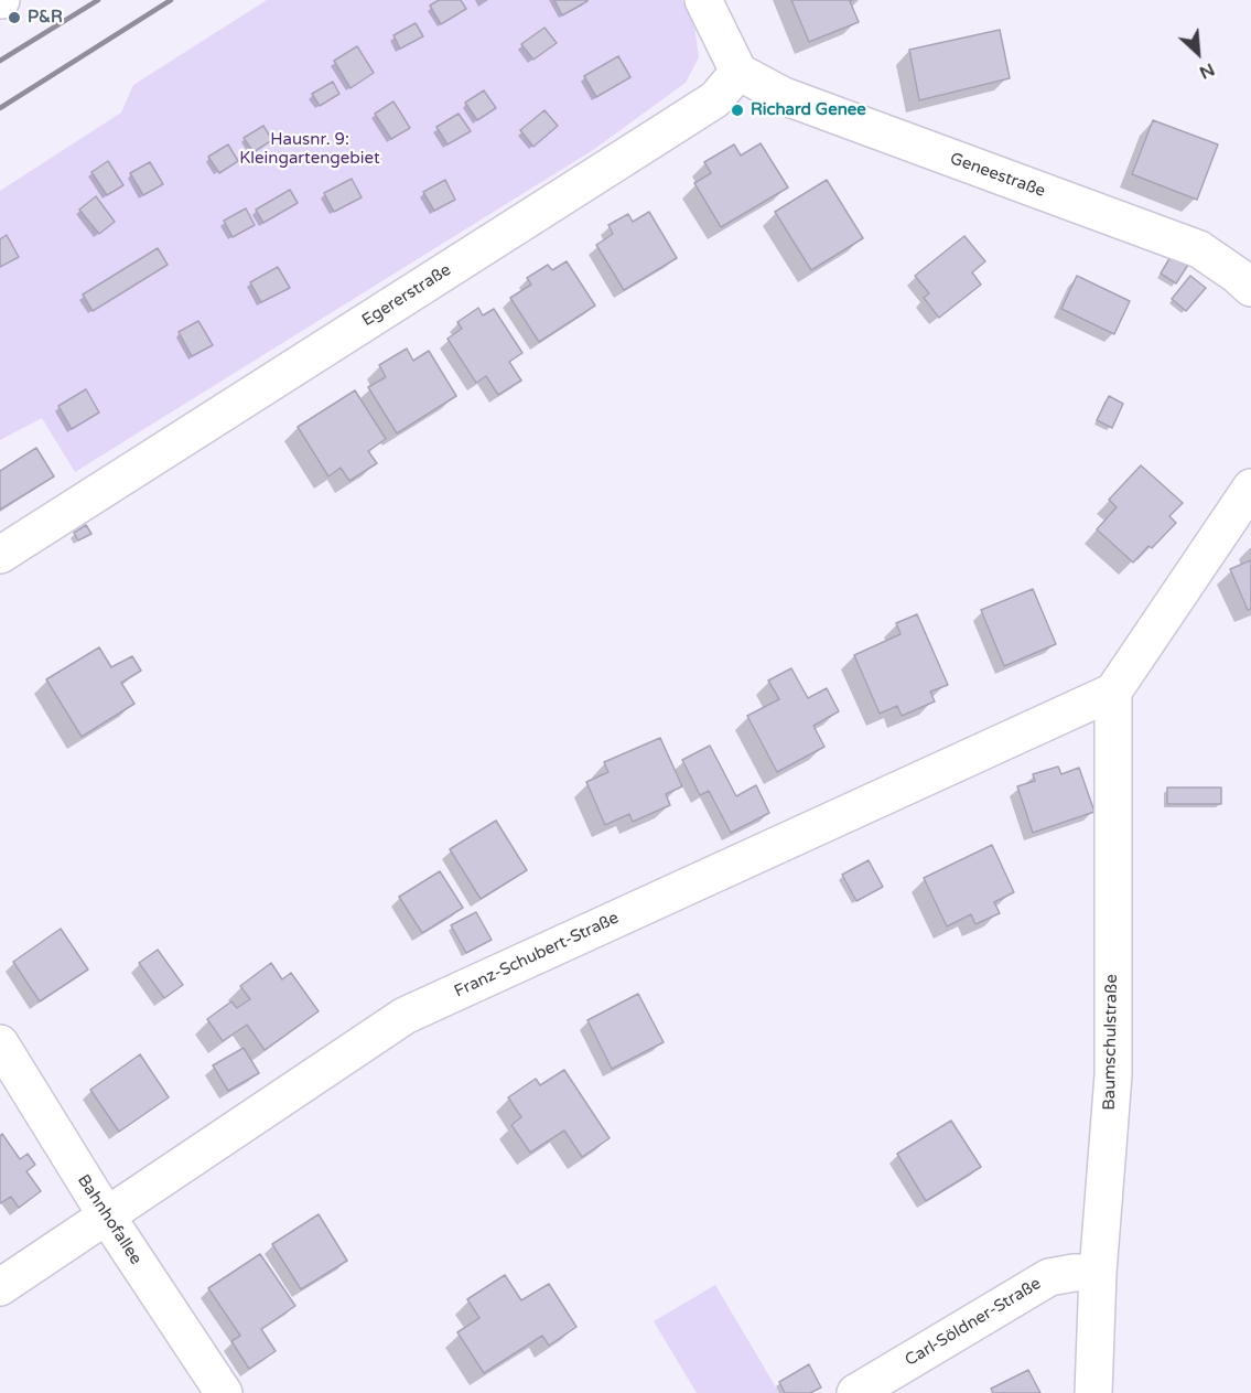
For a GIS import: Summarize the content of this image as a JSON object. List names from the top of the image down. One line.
{"streets":{"street":["Geneestraße","Egererstraße","Franz-Schubert-Straße","Baumschulstraße","Bahnhofallee","Carl-Söldner-Straße"]},"crossings":[["Geneestraße","Egererstraße"],["Franz-Schubert-Straße","Baumschulstraße"],["Franz-Schubert-Straße","Bahnhofallee"],["Baumschulstraße","Carl-Söldner-Straße"]],"parks":["Hausnr. 9: Kleingartengebiet"],"places":["P&R","Richard Genee"],"north":"bottom right"}
